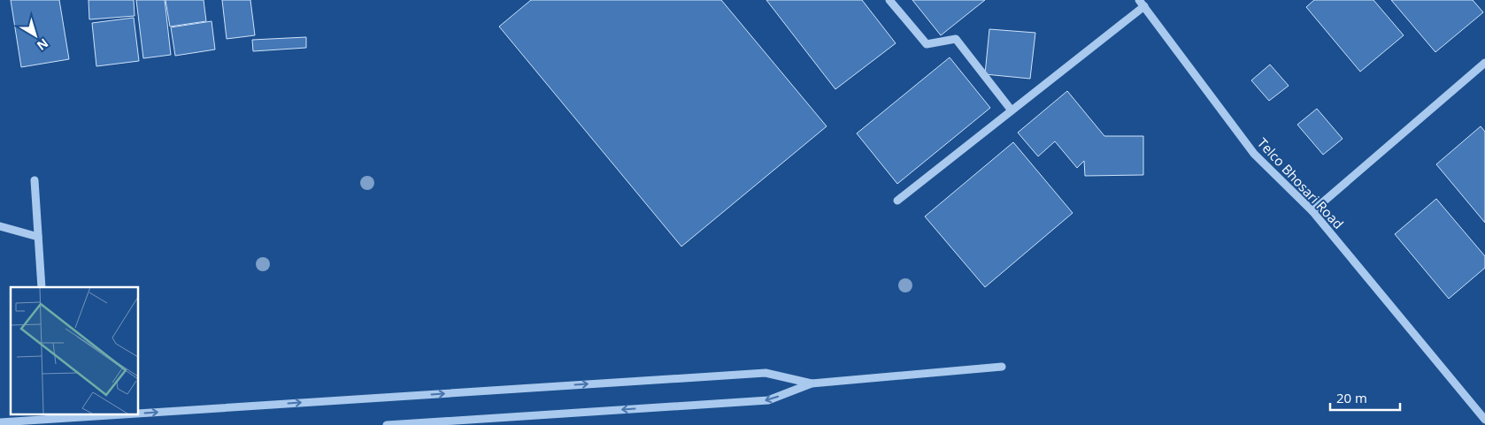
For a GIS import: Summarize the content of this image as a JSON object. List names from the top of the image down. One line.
{"streets":{"street":["Telco Bhosari Road"]},"scale_bar":"20 m","north":"bottom right"}
